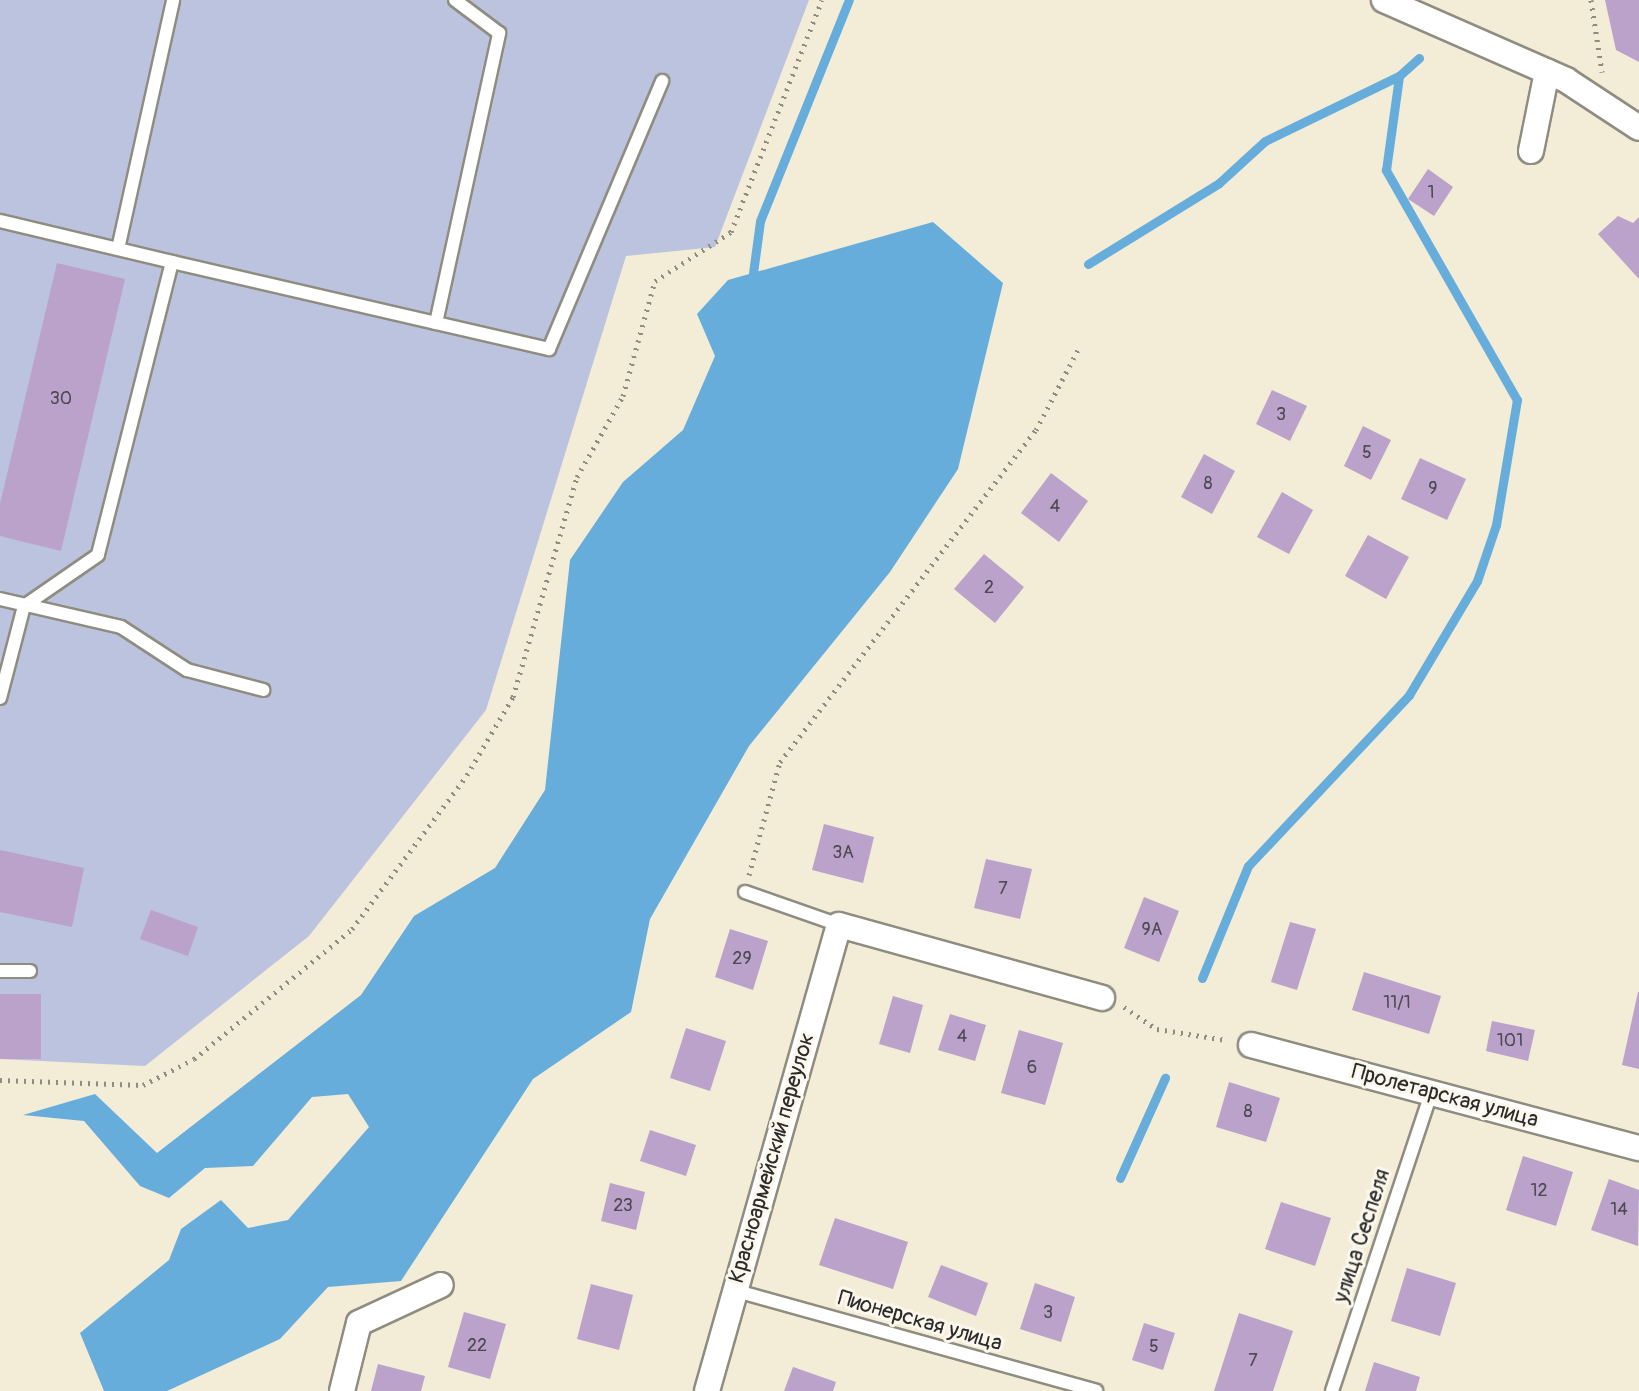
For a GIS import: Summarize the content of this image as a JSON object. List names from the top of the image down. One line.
{"streets":{"street":["Пролетарская улица","Красноармейский переулок"],"lane":["улица Сеспеля","Пионерская улица"]},"crossings":[["Пролетарская улица","улица Сеспеля"],["Красноармейский переулок","Пионерская улица"]],"house_numbers":["1","30","3","5","8","9","4","2","3А","7","9А","29","11/1","4","101","6","8","12","23","14","3","22","5","7"]}
